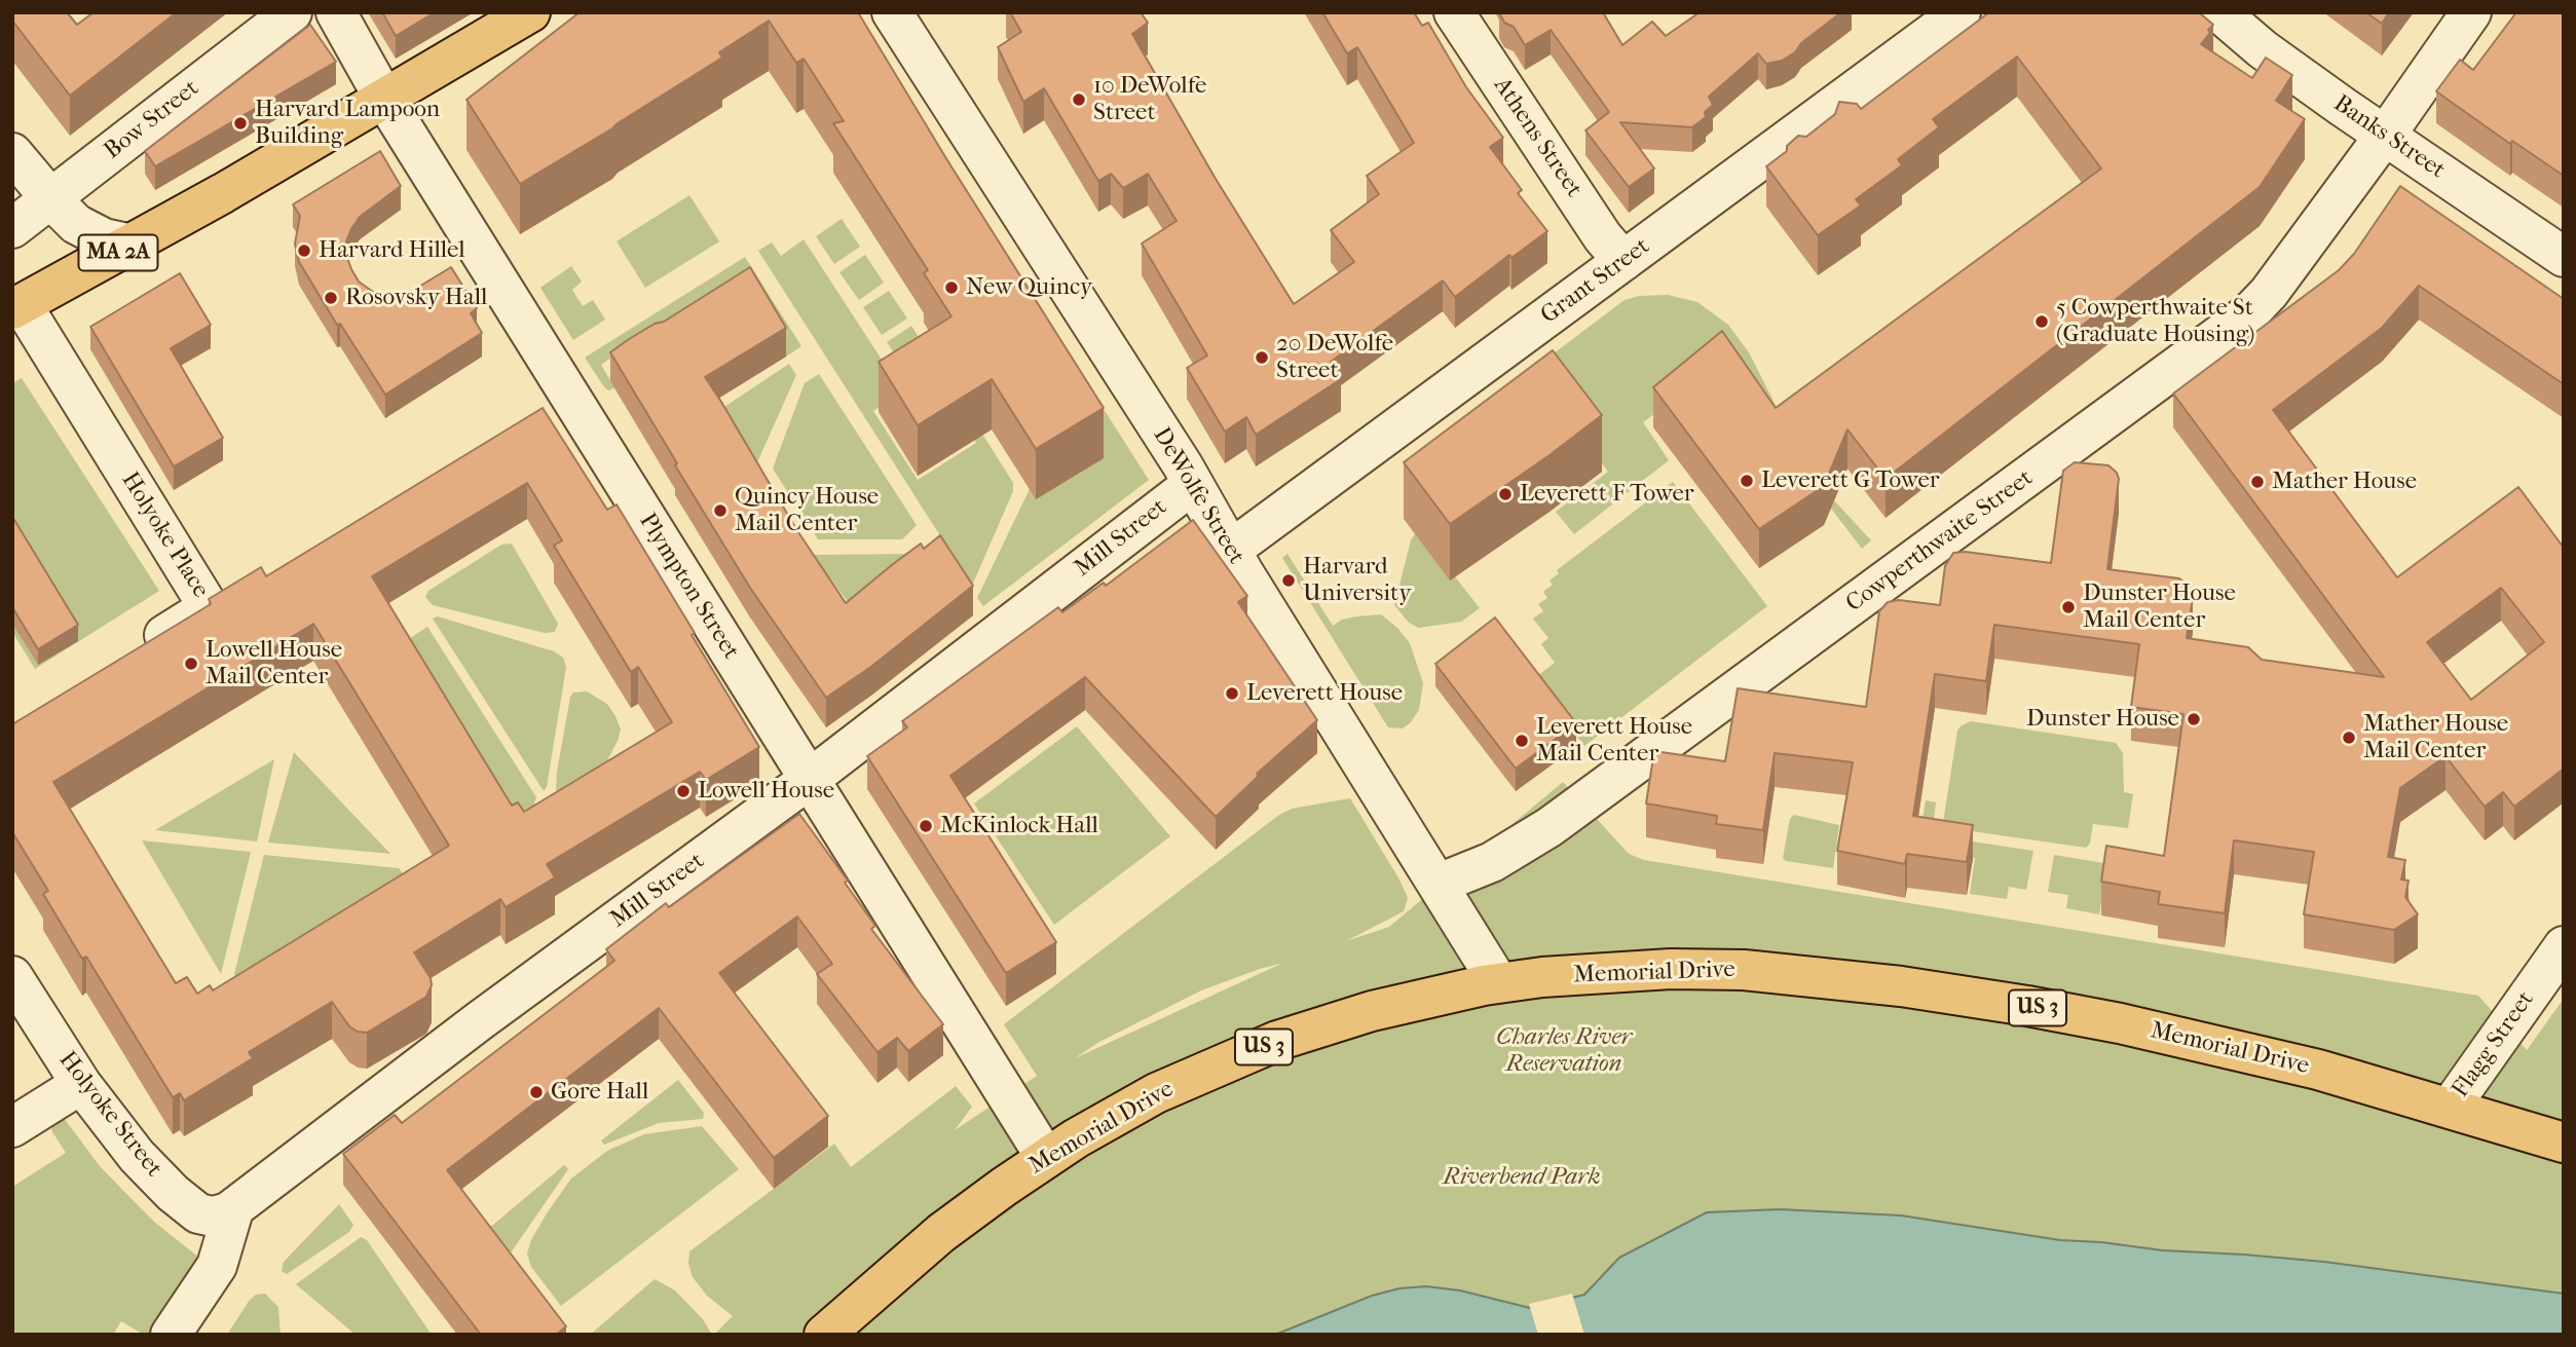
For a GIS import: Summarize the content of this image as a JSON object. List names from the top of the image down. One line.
{"streets":{"main road":["MA 2A","Memorial Drive","US 3"],"street":["Bow Street","Athens Street","Banks Street","Grant Street","DeWolfe Street","Holyoke Place","Mill Street","Cowperthwaite Street","Plympton Street","Flagg Street","Holyoke Street"]},"crossings":[["Athens Street","Grant Street"],["Banks Street","Cowperthwaite Street"],["MA 2A","Holyoke Place"],["MA 2A","Plympton Street"],["Grant Street","DeWolfe Street"],["DeWolfe Street","Mill Street"],["DeWolfe Street","Cowperthwaite Street"],["DeWolfe Street","Memorial Drive"],["Mill Street","Plympton Street"],["Mill Street","Holyoke Street"],["Plympton Street","Memorial Drive"],["Memorial Drive","Flagg Street"]],"parks":["Charles River Reservation","Riverbend Park"],"places":["10 DeWolfe Street","Harvard Lampoon Building","Harvard Hillel","New Quincy","Rosovsky Hall","5 Cowperthwaite St (Graduate Housing)","20 DeWolfe Street","Leverett G Tower","Mather House","Leverett F Tower","Quincy House Mail Center","Harvard University","Dunster House Mail Center","Lowell House Mail Center","Leverett House","Dunster House","Mather House Mail Center","Leverett House Mail Center","Lowell House","McKinlock Hall","Gore Hall"]}
